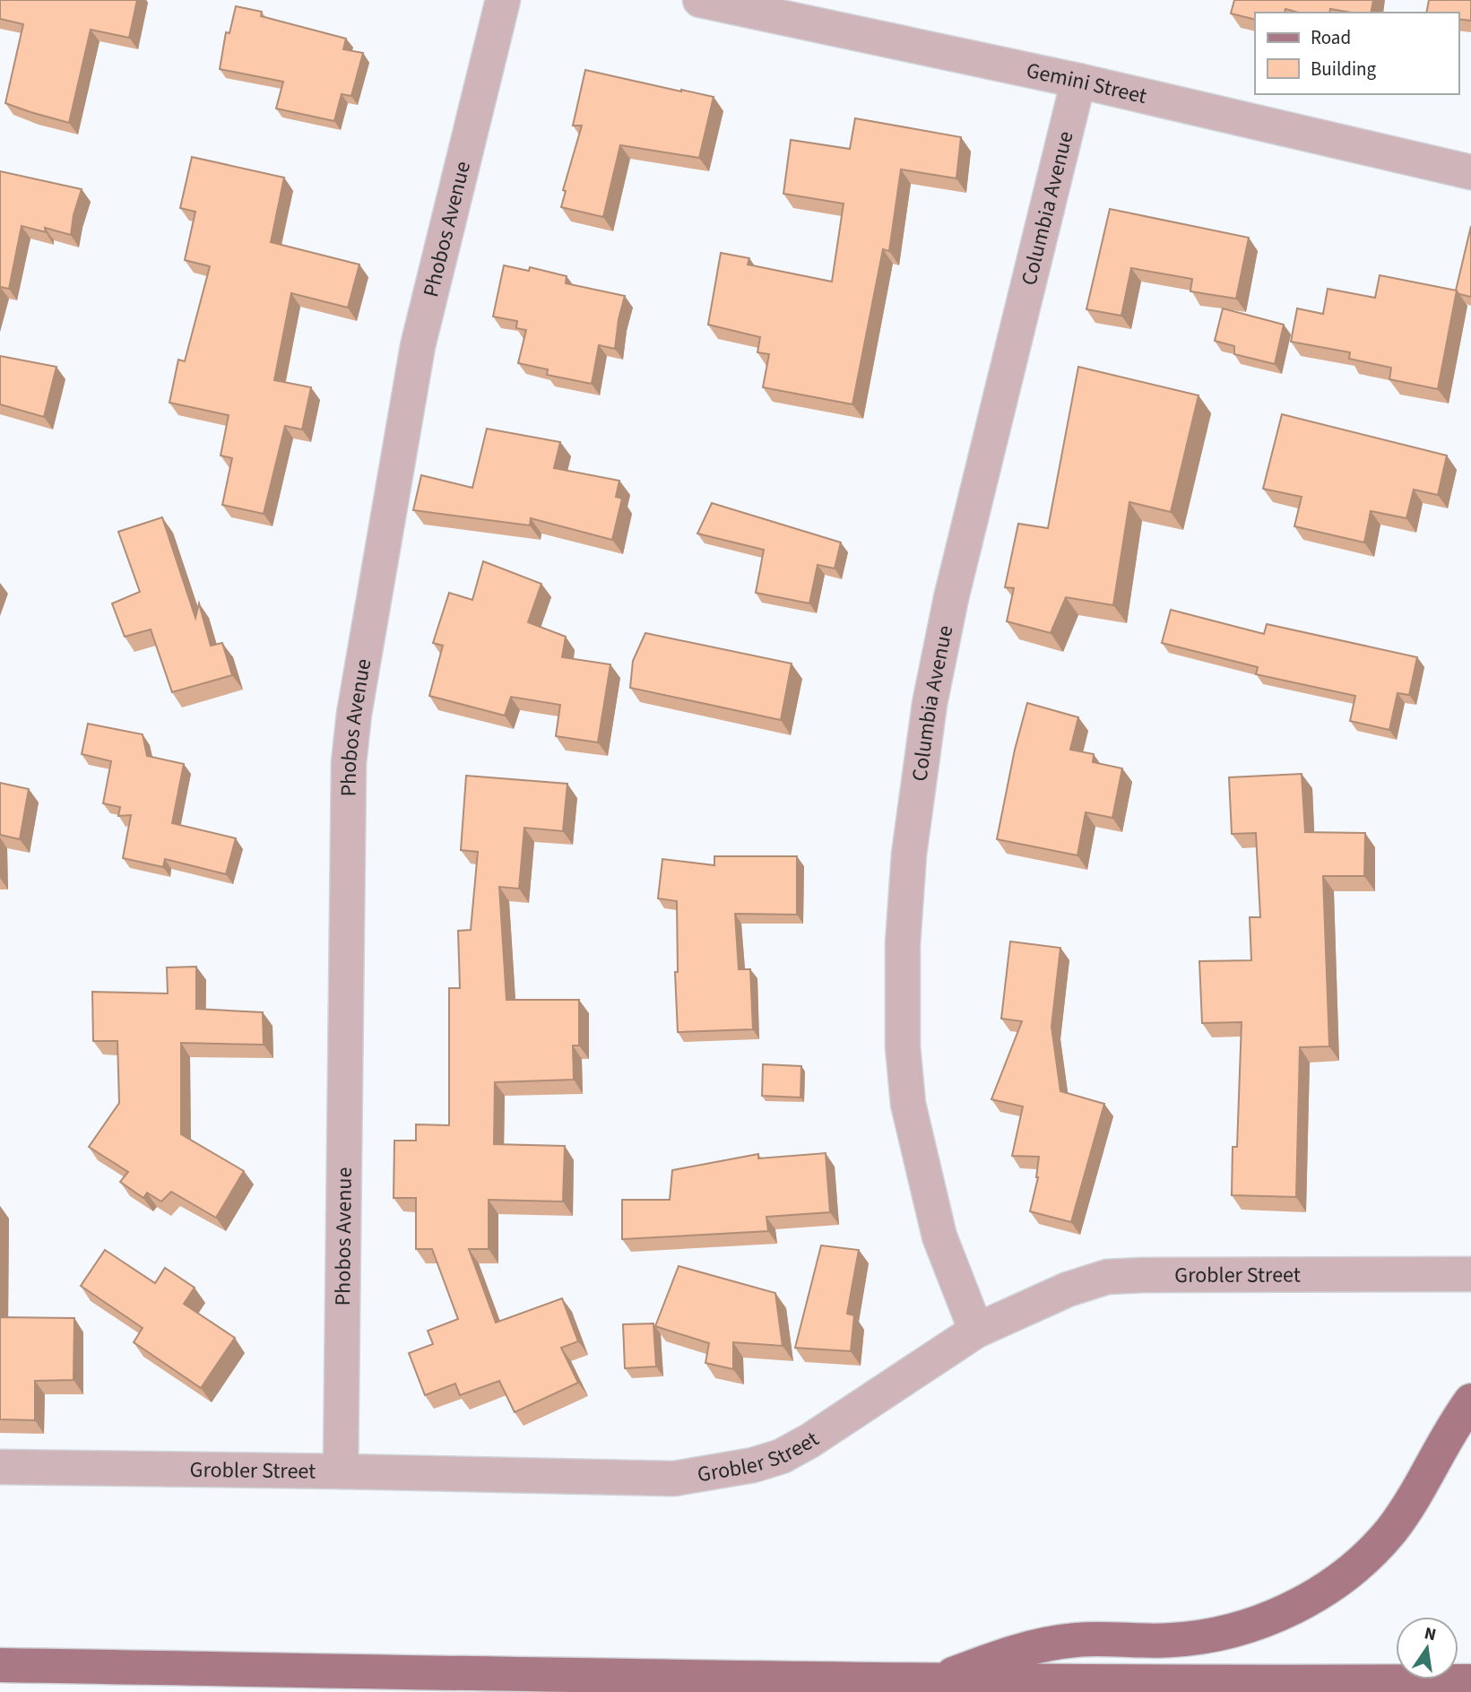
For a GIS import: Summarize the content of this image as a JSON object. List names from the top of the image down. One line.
{"streets":{"street":["Gemini Street","Columbia Avenue","Phobos Avenue","Grobler Street"]},"crossings":[["Gemini Street","Columbia Avenue"],["Columbia Avenue","Grobler Street"],["Phobos Avenue","Grobler Street"]],"legend":["Road","Building"],"north":"top"}
